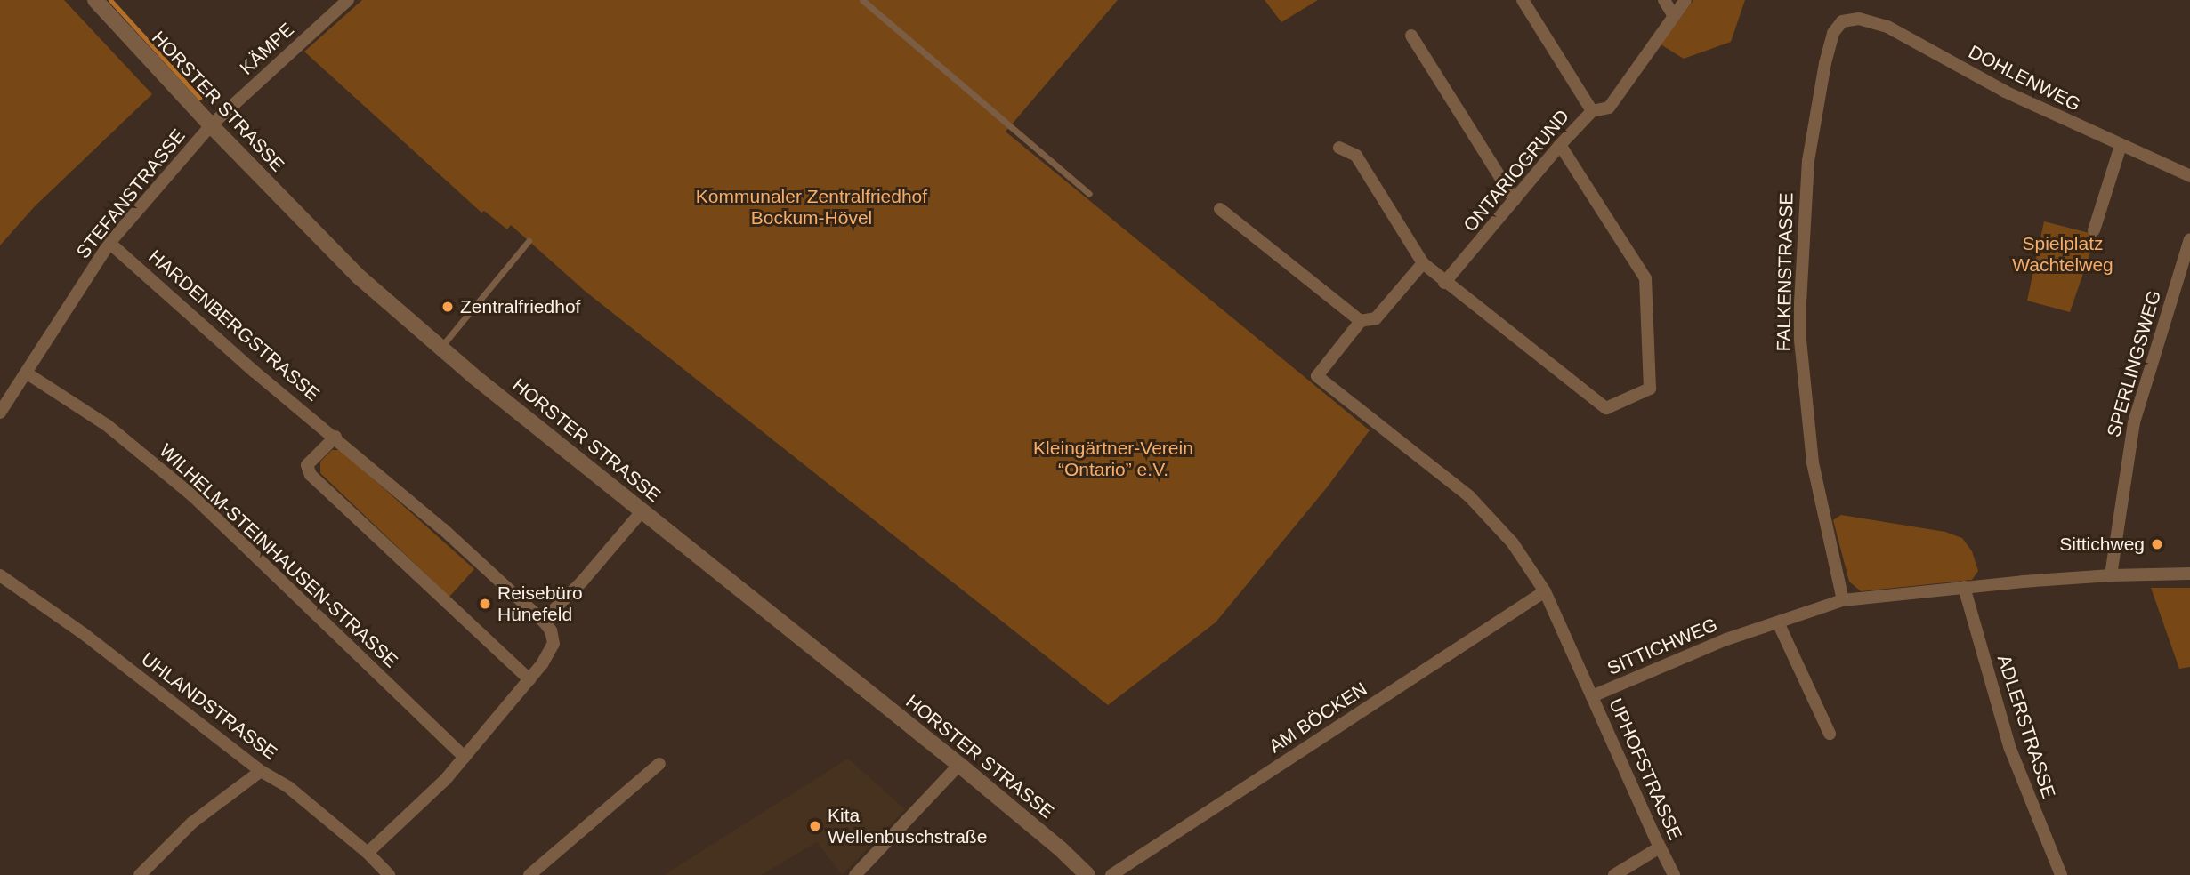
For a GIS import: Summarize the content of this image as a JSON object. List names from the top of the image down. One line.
{"streets":{"street":["KÄMPE","DOHLENWEG","HORSTER STRASSE","ONTARIOGRUND","STEFANSTRASSE","FALKENSTRASSE","HARDENBERGSTRASSE","SPERLINGSWEG","WILHELM-STEINHAUSEN-STRASSE","SITTICHWEG","UHLANDSTRASSE","AM BÖCKEN","ADLERSTRASSE","UPHOFSTRASSE"]},"crossings":[["KÄMPE","HORSTER STRASSE"],["KÄMPE","STEFANSTRASSE"],["DOHLENWEG","FALKENSTRASSE"],["HORSTER STRASSE","STEFANSTRASSE"],["STEFANSTRASSE","HARDENBERGSTRASSE"],["STEFANSTRASSE","WILHELM-STEINHAUSEN-STRASSE"],["FALKENSTRASSE","SITTICHWEG"],["SPERLINGSWEG","SITTICHWEG"],["SITTICHWEG","ADLERSTRASSE"],["SITTICHWEG","UPHOFSTRASSE"],["AM BÖCKEN","UPHOFSTRASSE"]],"parks":["Kommunaler Zentralfriedhof Bockum-Hövel","Spielplatz Wachtelweg","Kleingärtner-Verein “Ontario” e.V."],"places":["Zentralfriedhof","Sittichweg","Reisebüro Hünefeld","Kita Wellenbuschstraße"]}
